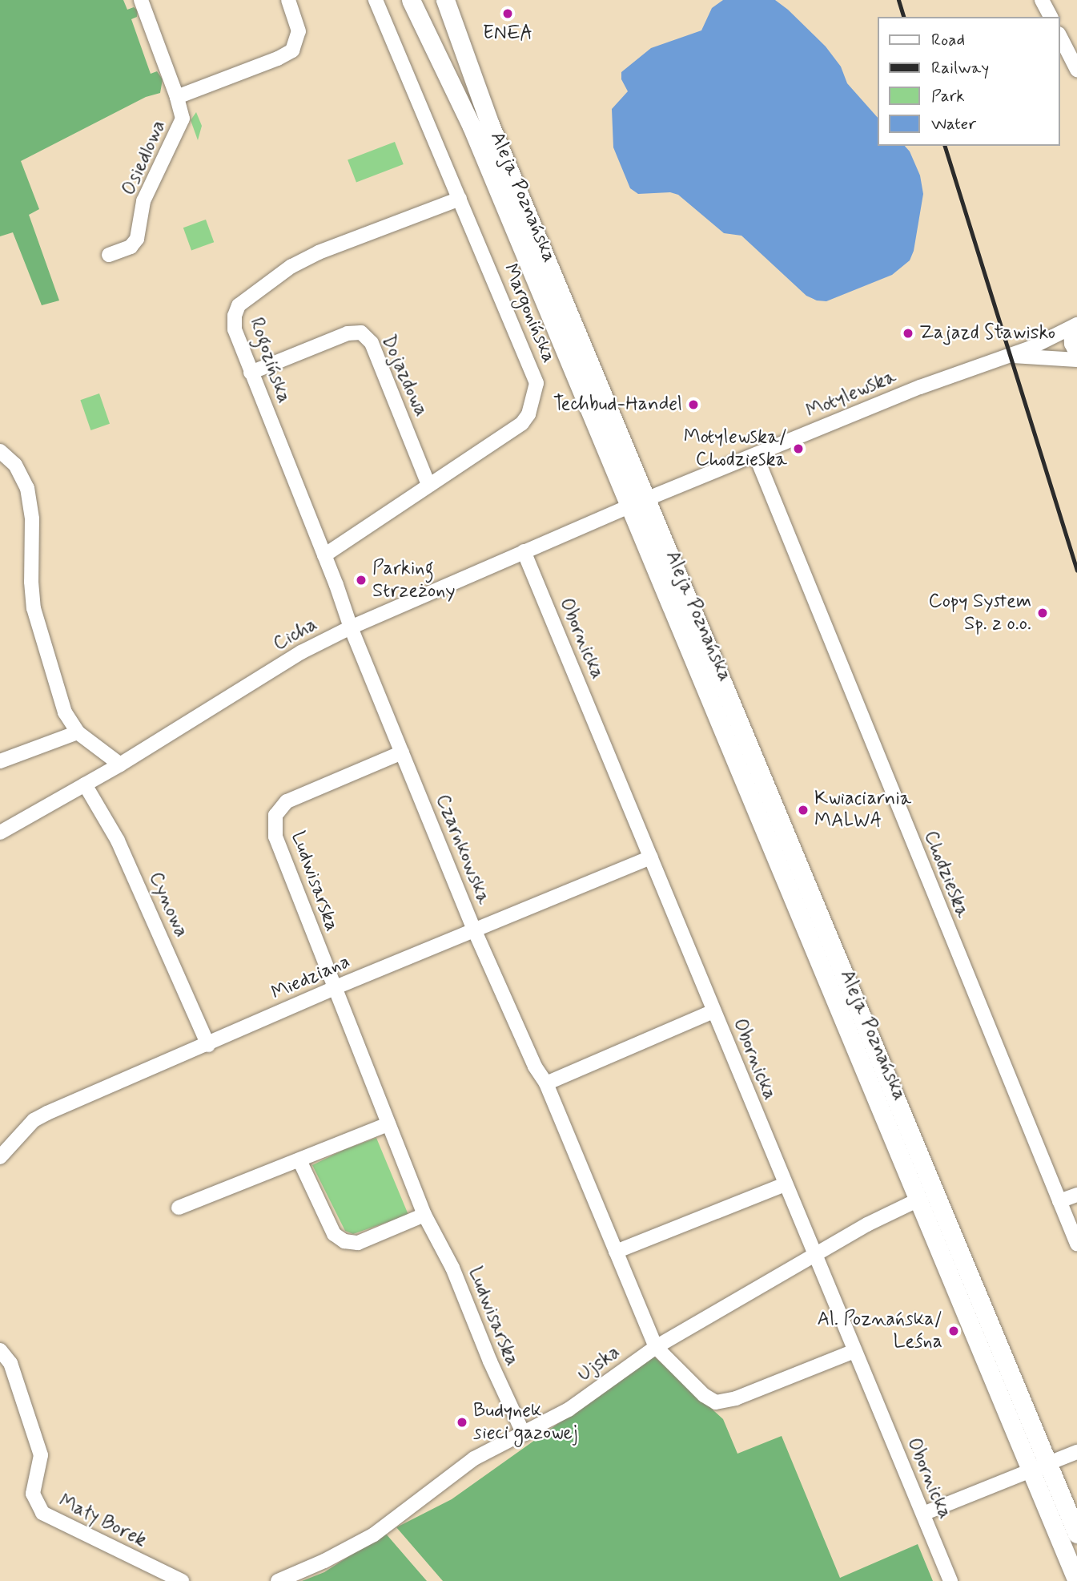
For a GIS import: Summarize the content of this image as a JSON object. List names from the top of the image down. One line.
{"streets":{"main road":["Aleja Poznańska"],"street":["Osiedlowa","Margonińska","Rogozińska","Dojazdowa","Motylewska","Cicha","Obornicka","Czarnkowska","Chodzieska","Ludwisarska","Cynowa","Miedziana","Ujska","Mały Borek"]},"crossings":[["Aleja Poznańska","Motylewska"],["Aleja Poznańska","Cicha"],["Aleja Poznańska","Ujska"],["Margonińska","Rogozińska"],["Margonińska","Dojazdowa"],["Rogozińska","Dojazdowa"],["Rogozińska","Cicha"],["Rogozińska","Czarnkowska"],["Motylewska","Chodzieska"],["Cicha","Obornicka"],["Cicha","Czarnkowska"],["Cicha","Cynowa"],["Obornicka","Czarnkowska"],["Obornicka","Miedziana"],["Obornicka","Ujska"],["Czarnkowska","Ludwisarska"],["Czarnkowska","Miedziana"],["Czarnkowska","Ujska"],["Ludwisarska","Miedziana"],["Ludwisarska","Ujska"],["Cynowa","Miedziana"]],"places":["ENEA","Zajazd Stawisko","Techbud-Handel","Motylewska/ Chodzieska","Parking Strzeżony","Copy System Sp. z o.o.","Kwiaciarnia MALWA","Al. Poznańska/ Leśna","Budynek sieci gazowej"],"legend":["Road","Railway","Park","Water"]}
